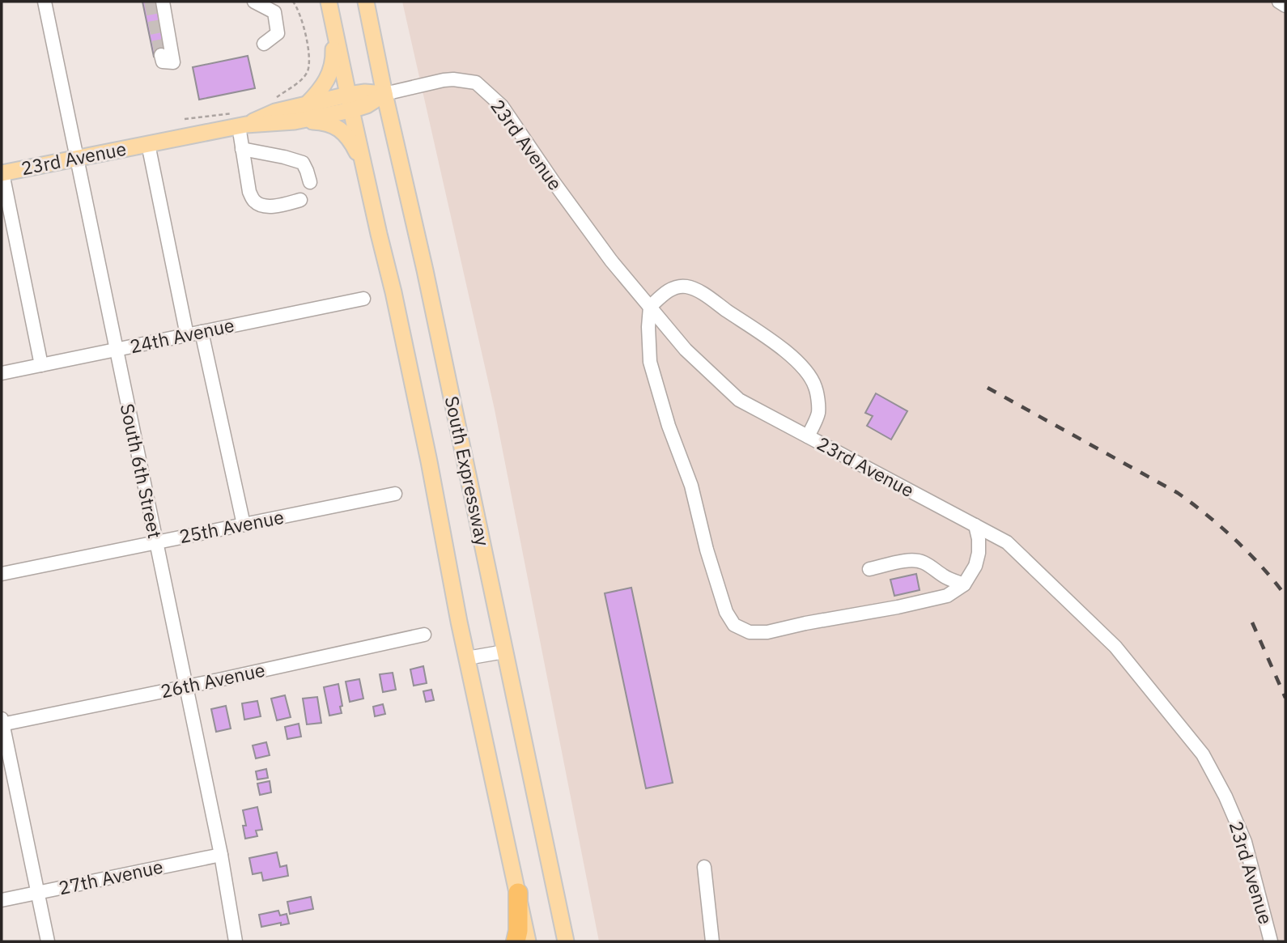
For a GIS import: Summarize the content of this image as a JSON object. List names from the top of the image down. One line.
{"streets":{"main road":["23rd Avenue","South Expressway"],"street":["24th Avenue","South 6th Street","25th Avenue","26th Avenue","27th Avenue"]},"crossings":[["23rd Avenue","South 6th Street"],["23rd Avenue","South Expressway"],["24th Avenue","South 6th Street"],["South 6th Street","25th Avenue"],["South 6th Street","26th Avenue"],["South 6th Street","27th Avenue"]]}
